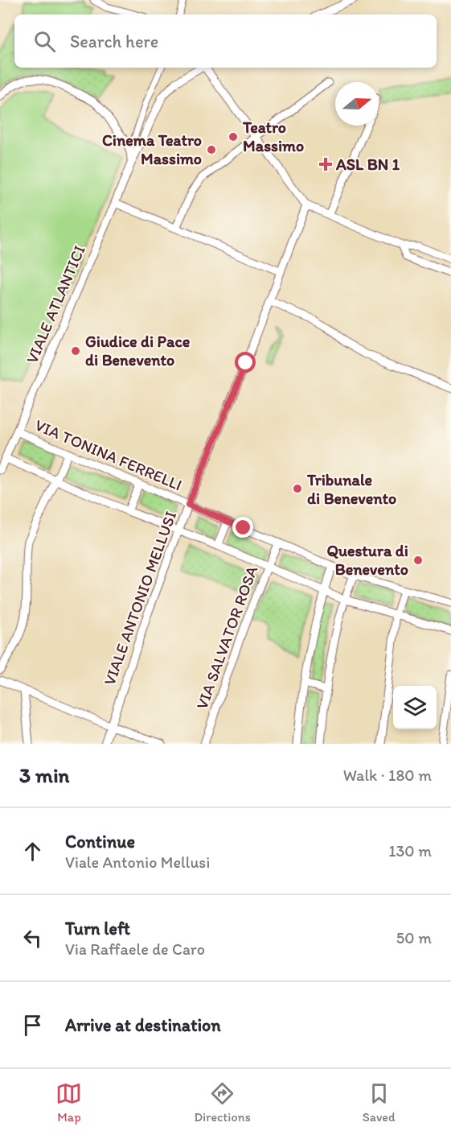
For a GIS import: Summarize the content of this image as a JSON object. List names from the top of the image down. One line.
{"streets":{"street":["VIALE ATLANTICI","VIA TONINA FERRELLI","VIALE ANTONIO MELLUSI","VIA SALVATOR ROSA"]},"crossings":[["VIALE ATLANTICI","VIA TONINA FERRELLI"],["VIA TONINA FERRELLI","VIALE ANTONIO MELLUSI"],["VIA TONINA FERRELLI","VIA SALVATOR ROSA"]],"places":{"other":["Teatro Massimo","Cinema Teatro Massimo","Giudice di Pace di Benevento","Tribunale di Benevento","Questura di Benevento"],"health":["ASL BN 1"]},"north":"right","page":{"search":"Search here","heading":["3 min","Walk · 180 m"],"list":[["Continue","Viale Antonio Mellusi","130 m"],["Turn left","Via Raffaele de Caro","50 m"],"Arrive at destination"],"nav":["Map","Directions","Saved"]}}
